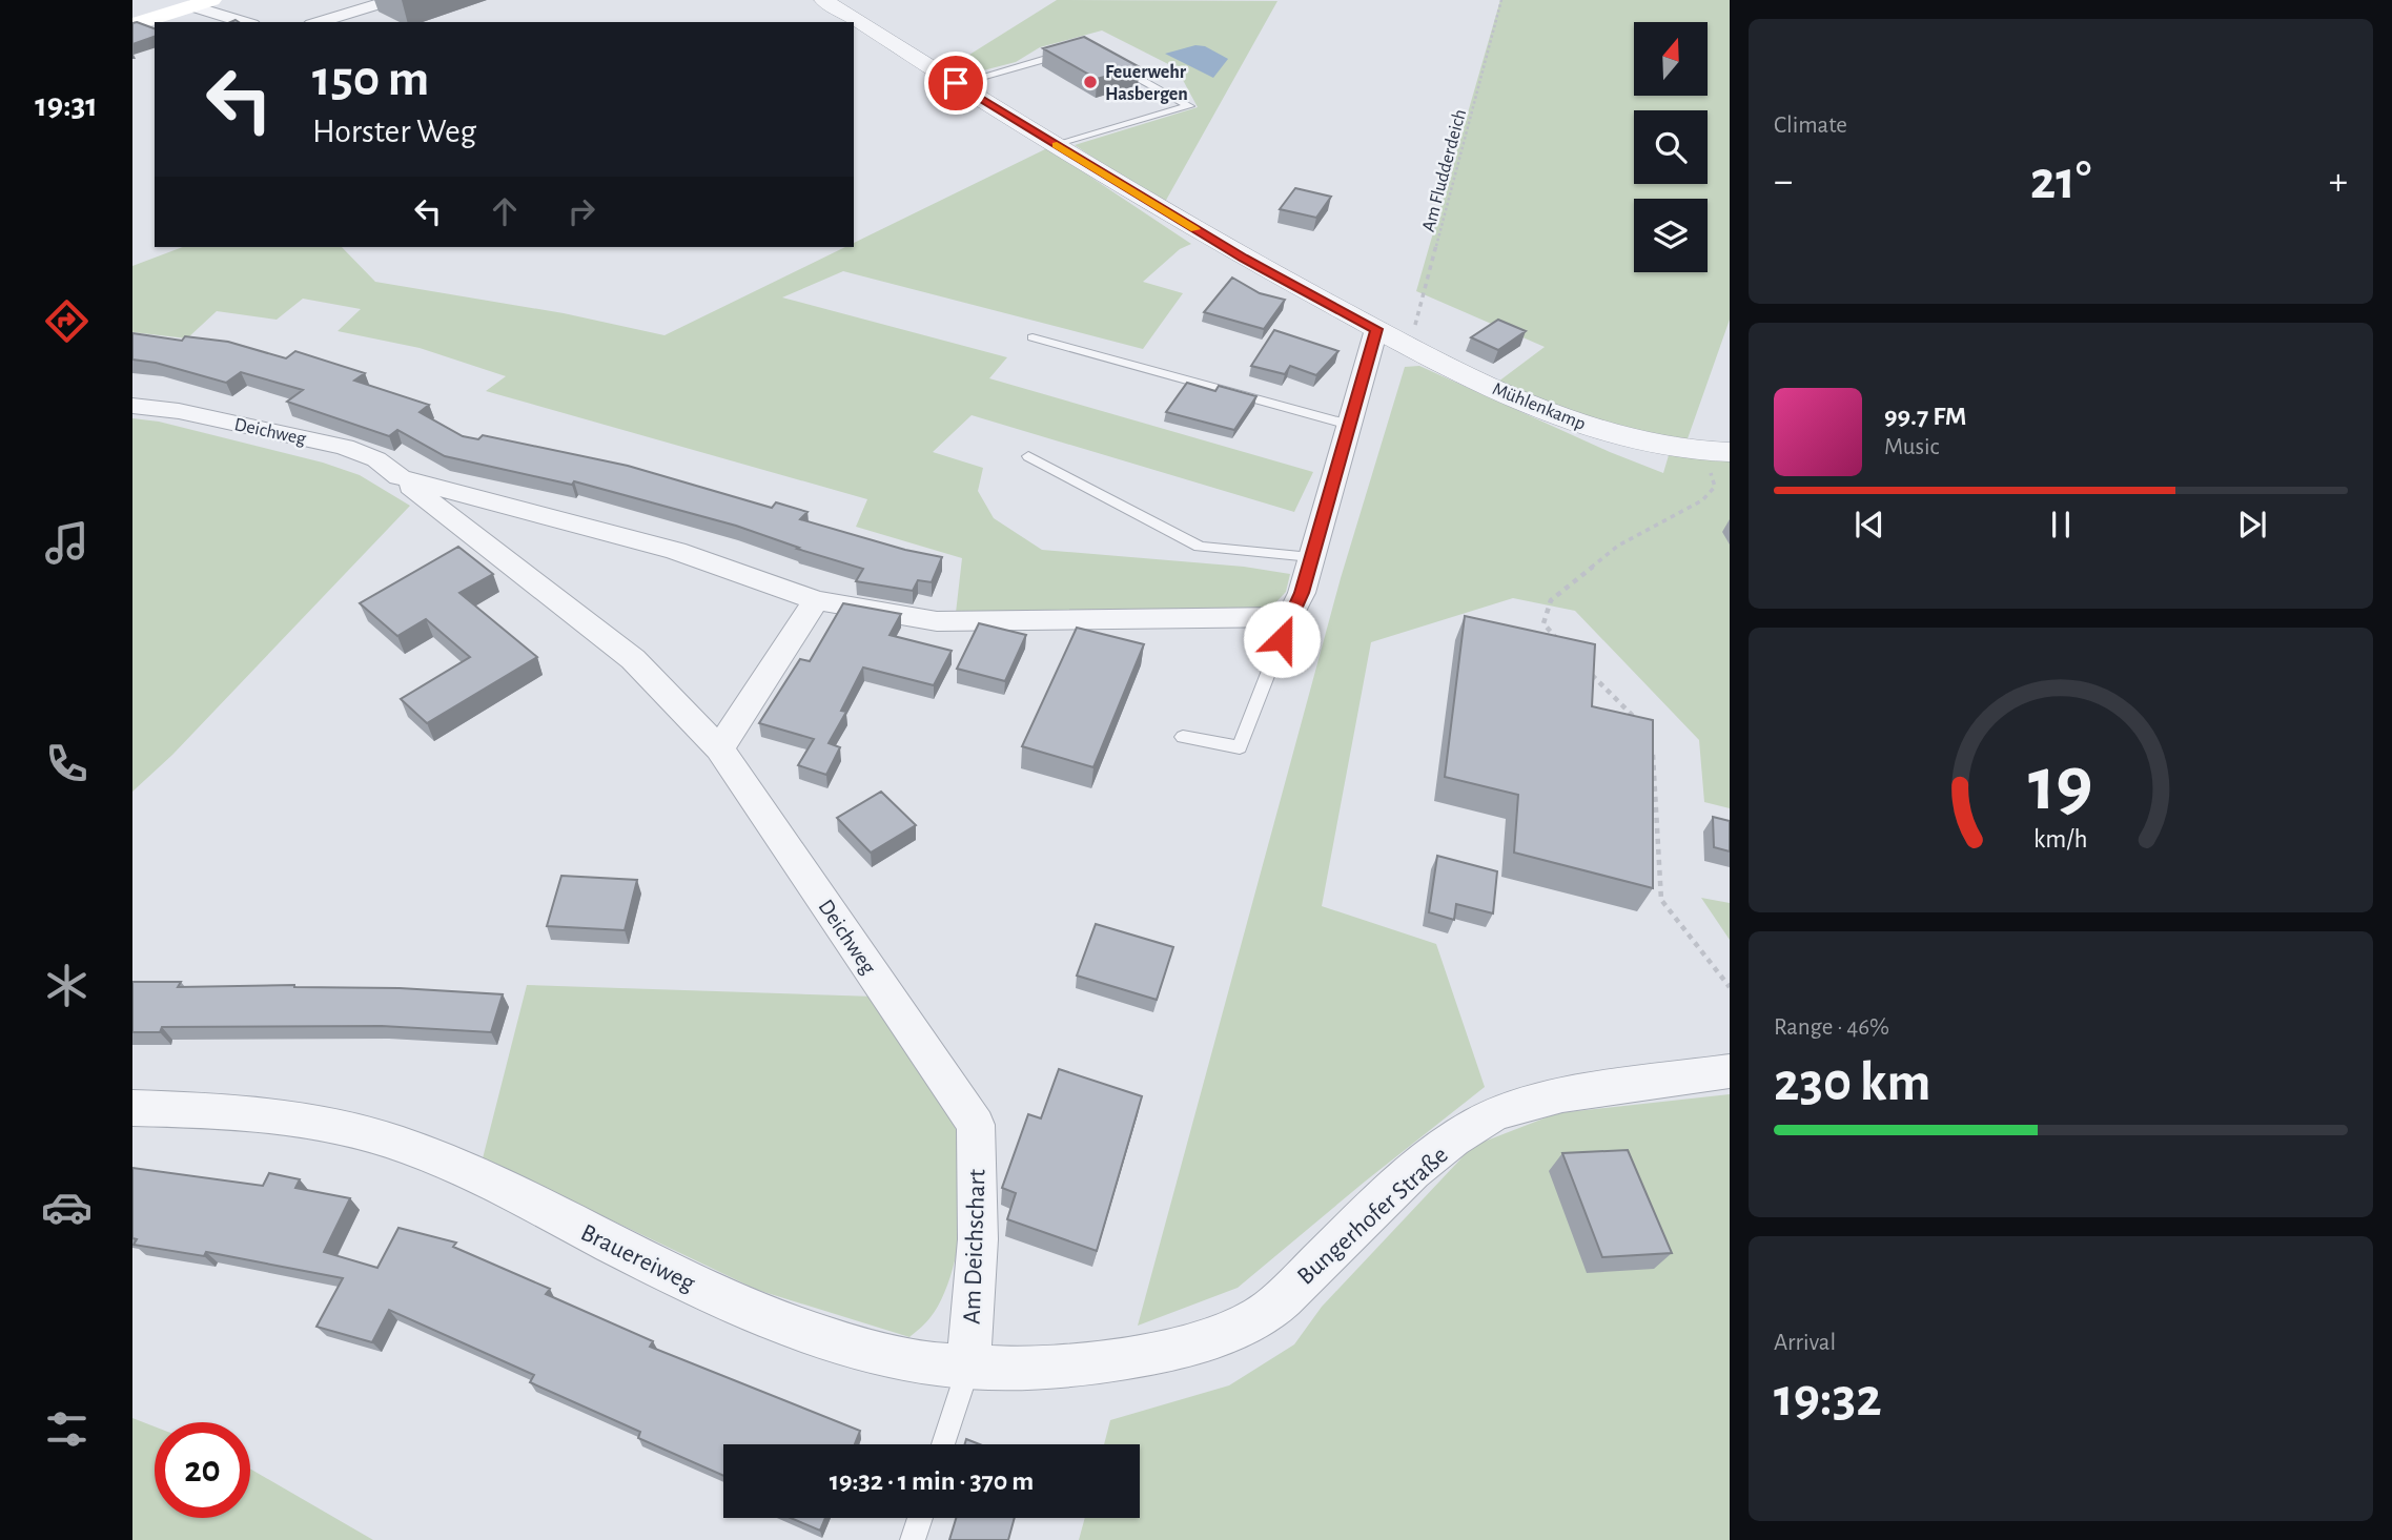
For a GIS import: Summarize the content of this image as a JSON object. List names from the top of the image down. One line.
{"streets":{"street":["Mühlenkamp","Deichweg","Bungerhofer Straße","Am Deichschart","Brauereiweg"],"path":["Am Fludderdeich"]},"crossings":[["Am Fludderdeich","Mühlenkamp"],["Deichweg","Am Deichschart"],["Bungerhofer Straße","Brauereiweg"],["Am Deichschart","Brauereiweg"]],"places":["Feuerwehr Hasbergen"],"north":"top","page":{"tabs":"19:31","tile":["Climate",["Range · 46%","230 km"],["Arrival","19:32"]],"turn":["150 m","Horster Weg"],"heat":["−","21°","+"],"song":["99.7 FM","Music"],"limit":"20","trip":"19:32 · 1 min · 370 m","gauge":["19","km/h"]}}
